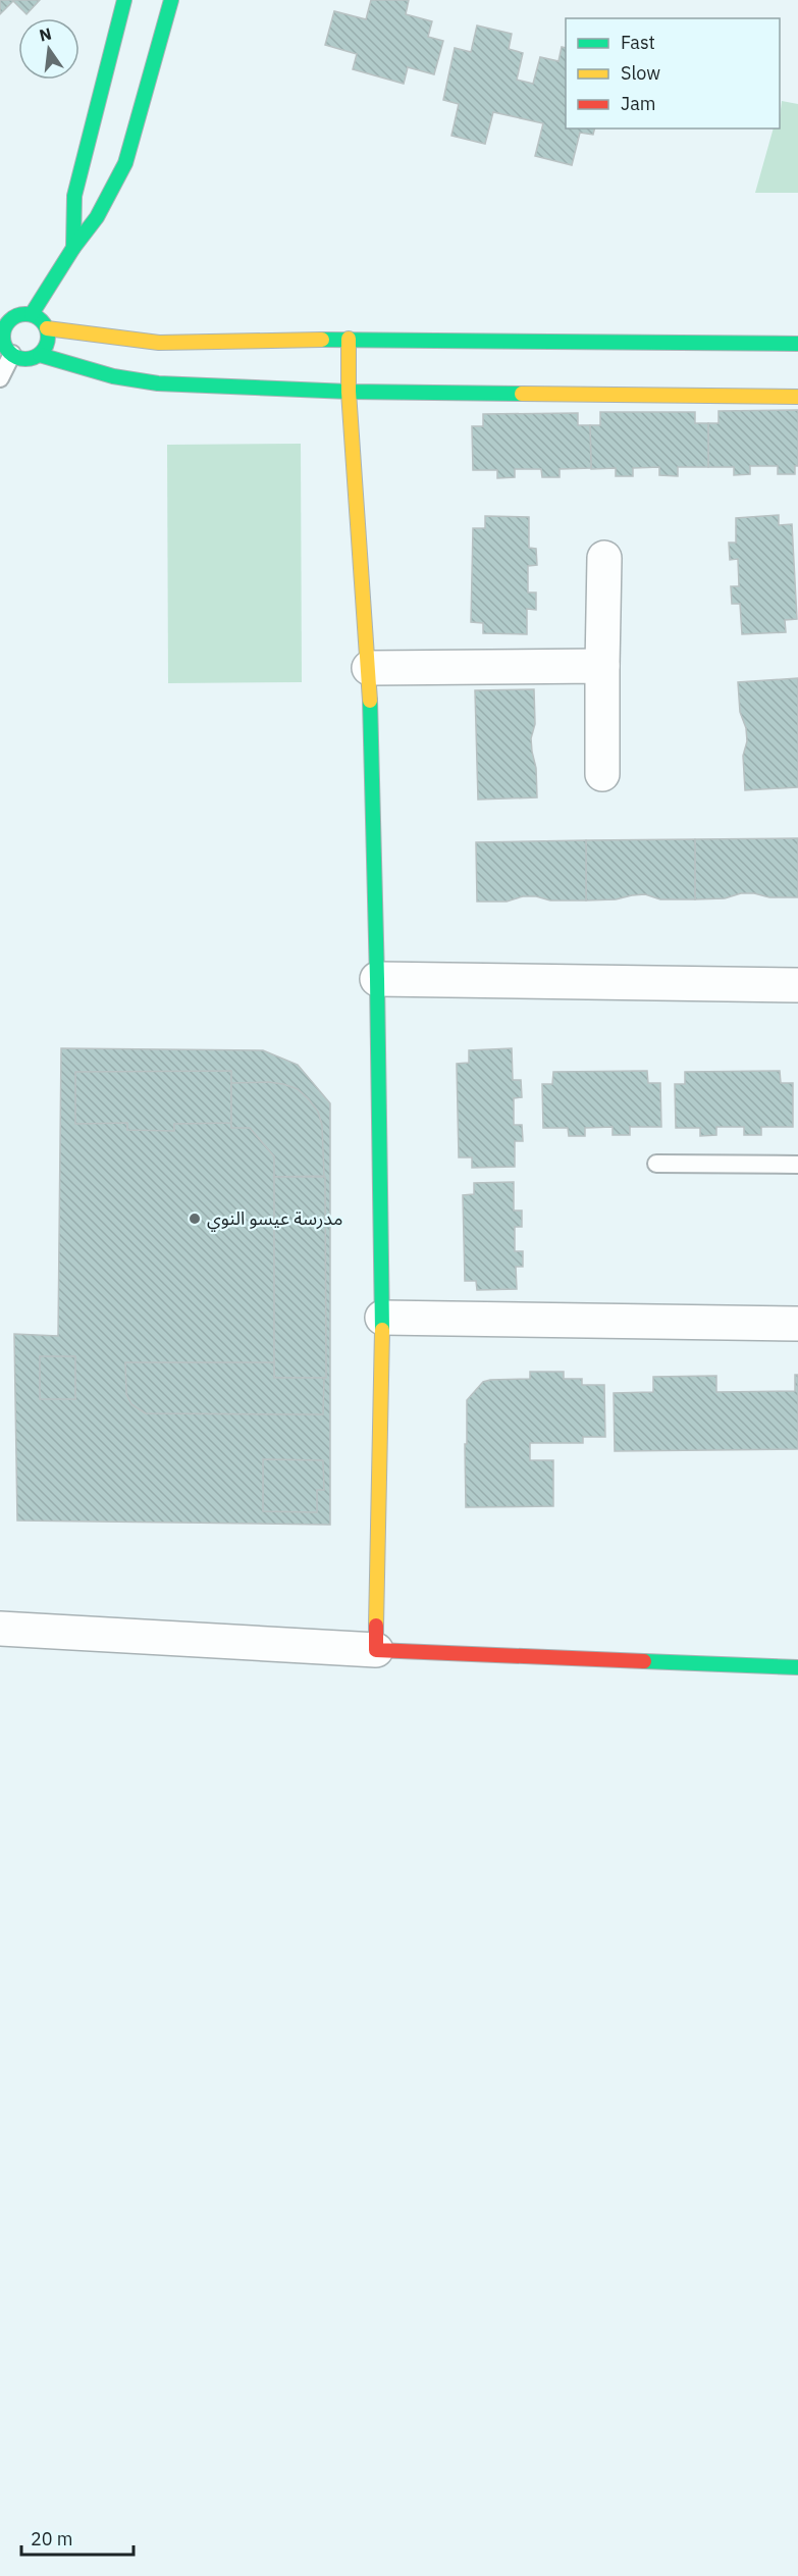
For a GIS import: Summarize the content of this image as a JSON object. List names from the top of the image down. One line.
{"places":["مدرسة عيسو النوي"],"legend":["Fast","Slow","Jam"],"scale_bar":"20 m","north":"top"}
